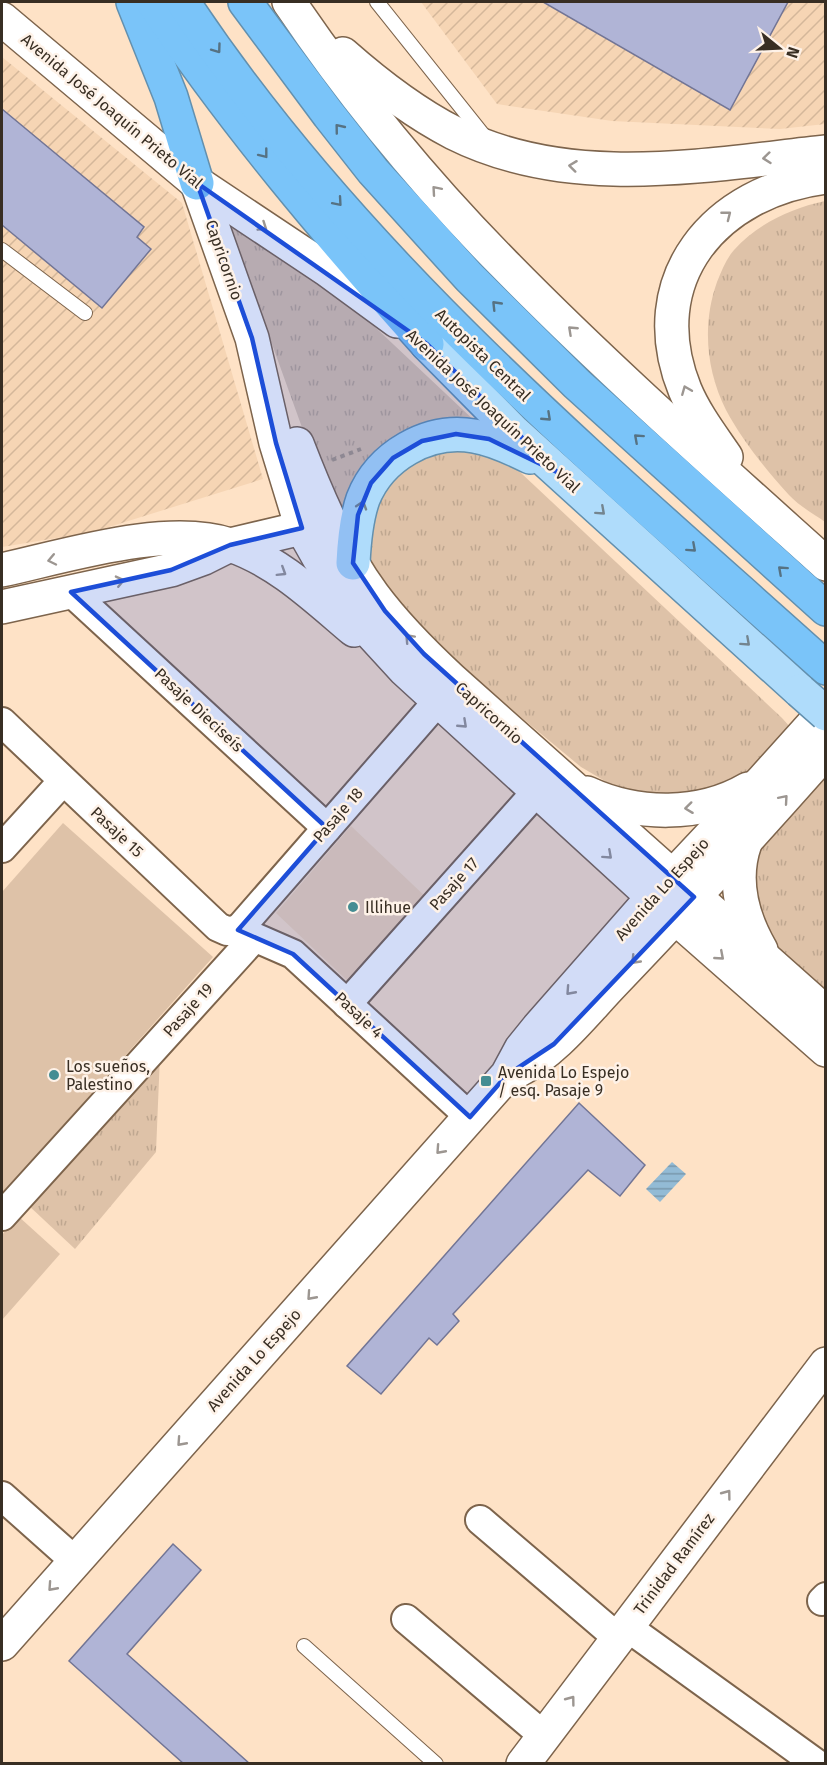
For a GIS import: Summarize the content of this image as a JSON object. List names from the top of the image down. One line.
{"streets":{"highway":["Autopista Central"],"main road":["Avenida José Joaquín Prieto Vial","Capricornio","Avenida Lo Espejo","Trinidad Ramírez"],"street":["Pasaje Dieciseís","Pasaje 18","Pasaje 15","Pasaje 17","Pasaje 19","Pasaje 4"]},"crossings":[["Avenida José Joaquín Prieto Vial","Capricornio"],["Avenida José Joaquín Prieto Vial","Avenida Lo Espejo"],["Capricornio","Pasaje 18"],["Capricornio","Pasaje 17"],["Capricornio","Avenida Lo Espejo"],["Pasaje Dieciseís","Pasaje 18"],["Pasaje 18","Pasaje 15"],["Pasaje 18","Pasaje 19"],["Pasaje 18","Pasaje 4"],["Pasaje 15","Pasaje 19"],["Pasaje 15","Pasaje 4"],["Pasaje 17","Pasaje 4"],["Avenida Lo Espejo","Pasaje 4"],["Pasaje 19","Pasaje 4"]],"one_way":["Trinidad Ramírez"],"places":{"other":["Illihue","Los sueños, Palestino"],"transit":["Avenida Lo Espejo / esq. Pasaje 9"]},"north":"right"}
